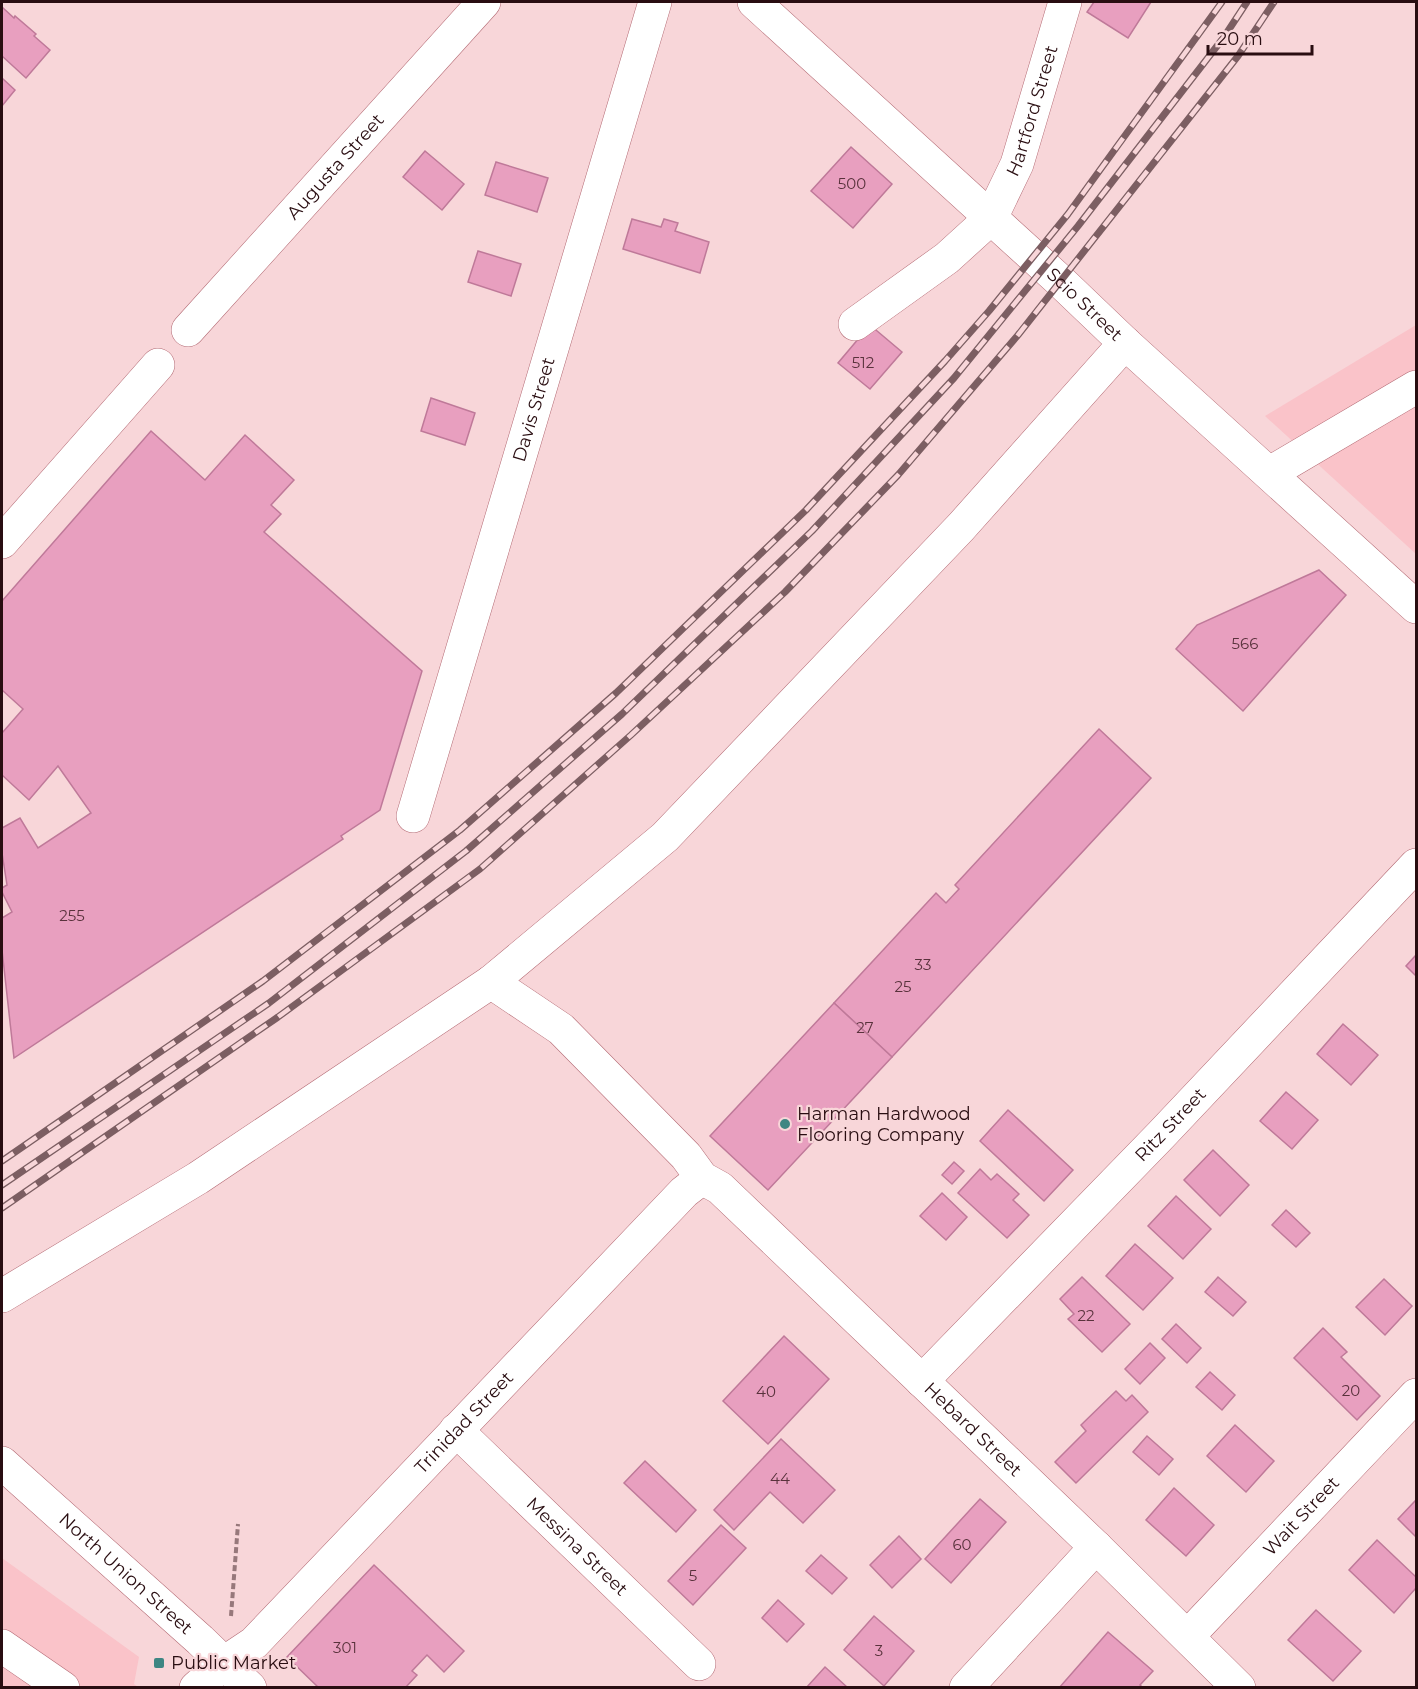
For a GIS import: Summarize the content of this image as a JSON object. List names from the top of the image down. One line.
{"streets":{"street":["Hartford Street","Augusta Street","Scio Street","Davis Street","Ritz Street","Trinidad Street","Hebard Street","Wait Street","Messina Street","North Union Street"]},"crossings":[["Hartford Street","Scio Street"],["Ritz Street","Hebard Street"],["Trinidad Street","Hebard Street"],["Trinidad Street","Messina Street"],["Trinidad Street","North Union Street"],["Hebard Street","Wait Street"]],"places":{"other":["Harman Hardwood Flooring Company"],"transit":["Public Market"]},"house_numbers":["500","512","566","255","33","25","27","22","20","40","44","60","5","301","3"],"scale_bar":"20 m"}
